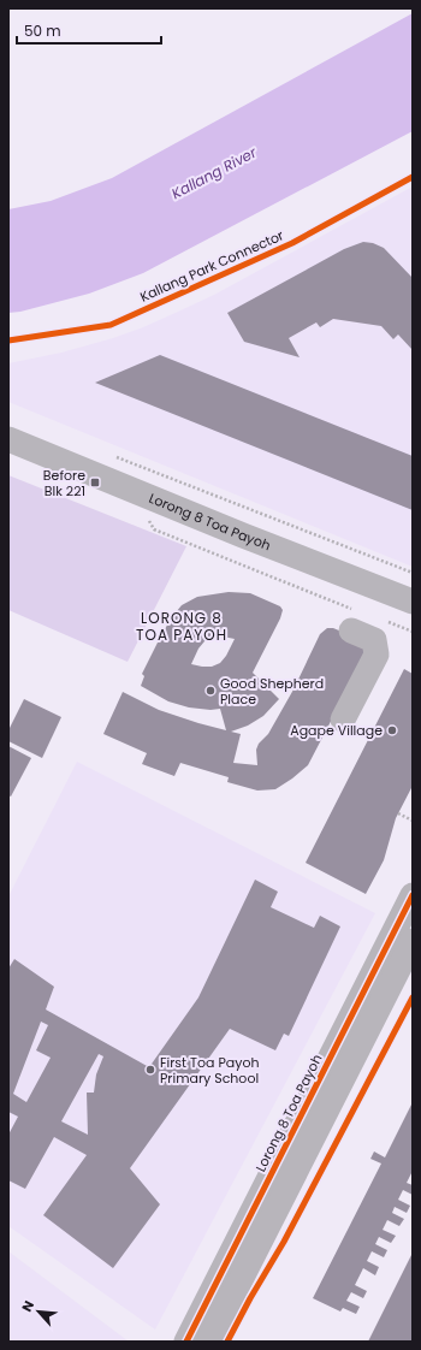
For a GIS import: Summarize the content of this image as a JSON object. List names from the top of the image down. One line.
{"streets":{"street":["Lorong 8 Toa Payoh"],"cycle path":["Kallang Park Connector"]},"districts":["LORONG 8 TOA PAYOH"],"water":["Kallang River"],"places":{"transit":["Before Blk 221"],"other":["Good Shepherd Place","Agape Village","First Toa Payoh Primary School"]},"scale_bar":"50 m","north":"top left"}
